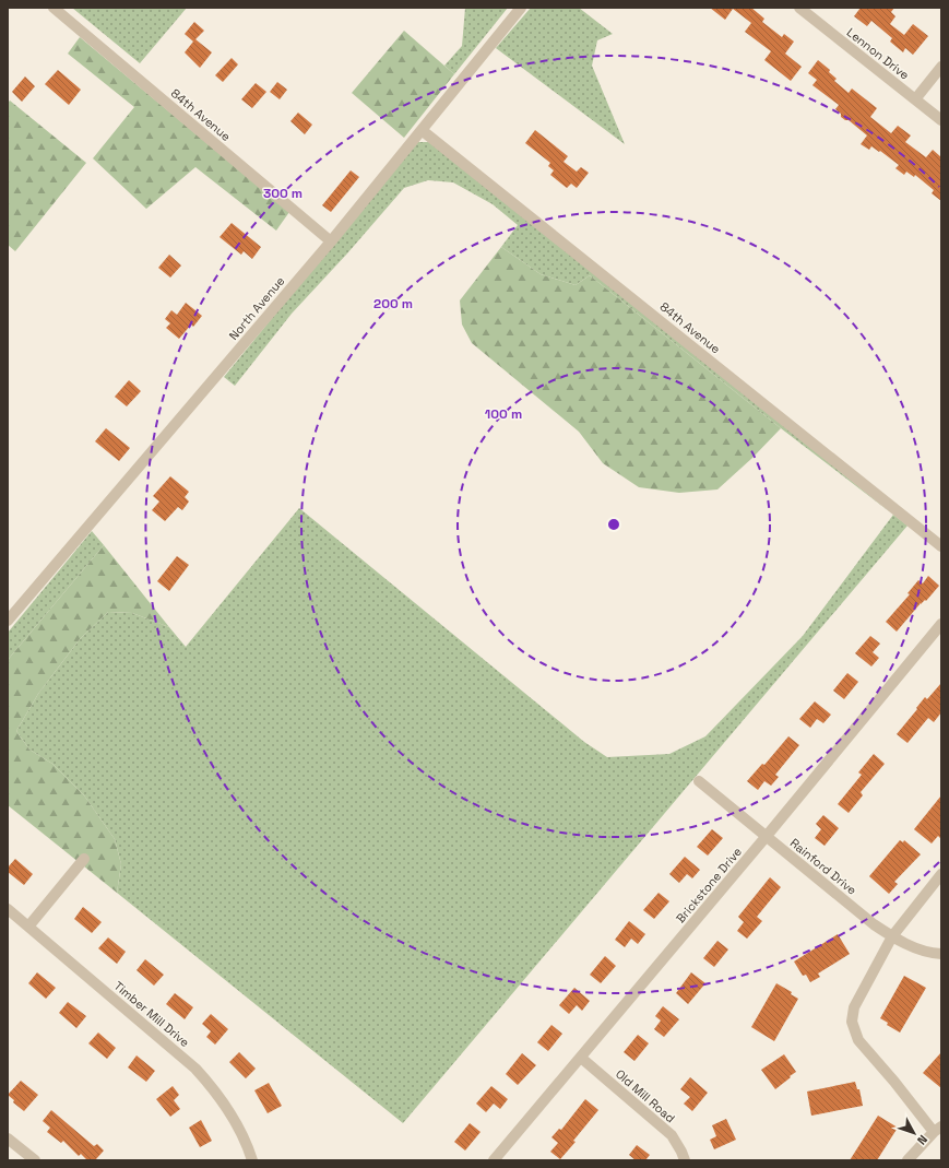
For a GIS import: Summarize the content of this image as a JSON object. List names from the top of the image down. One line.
{"streets":{"street":["Lennon Drive","84th Avenue","North Avenue","Rainford Drive","Brickstone Drive","Timber Mill Drive","Old Mill Road"]},"crossings":[["84th Avenue","North Avenue"],["Rainford Drive","Brickstone Drive"],["Brickstone Drive","Old Mill Road"]],"north":"bottom right","rings":["300 m","200 m","100 m"]}
